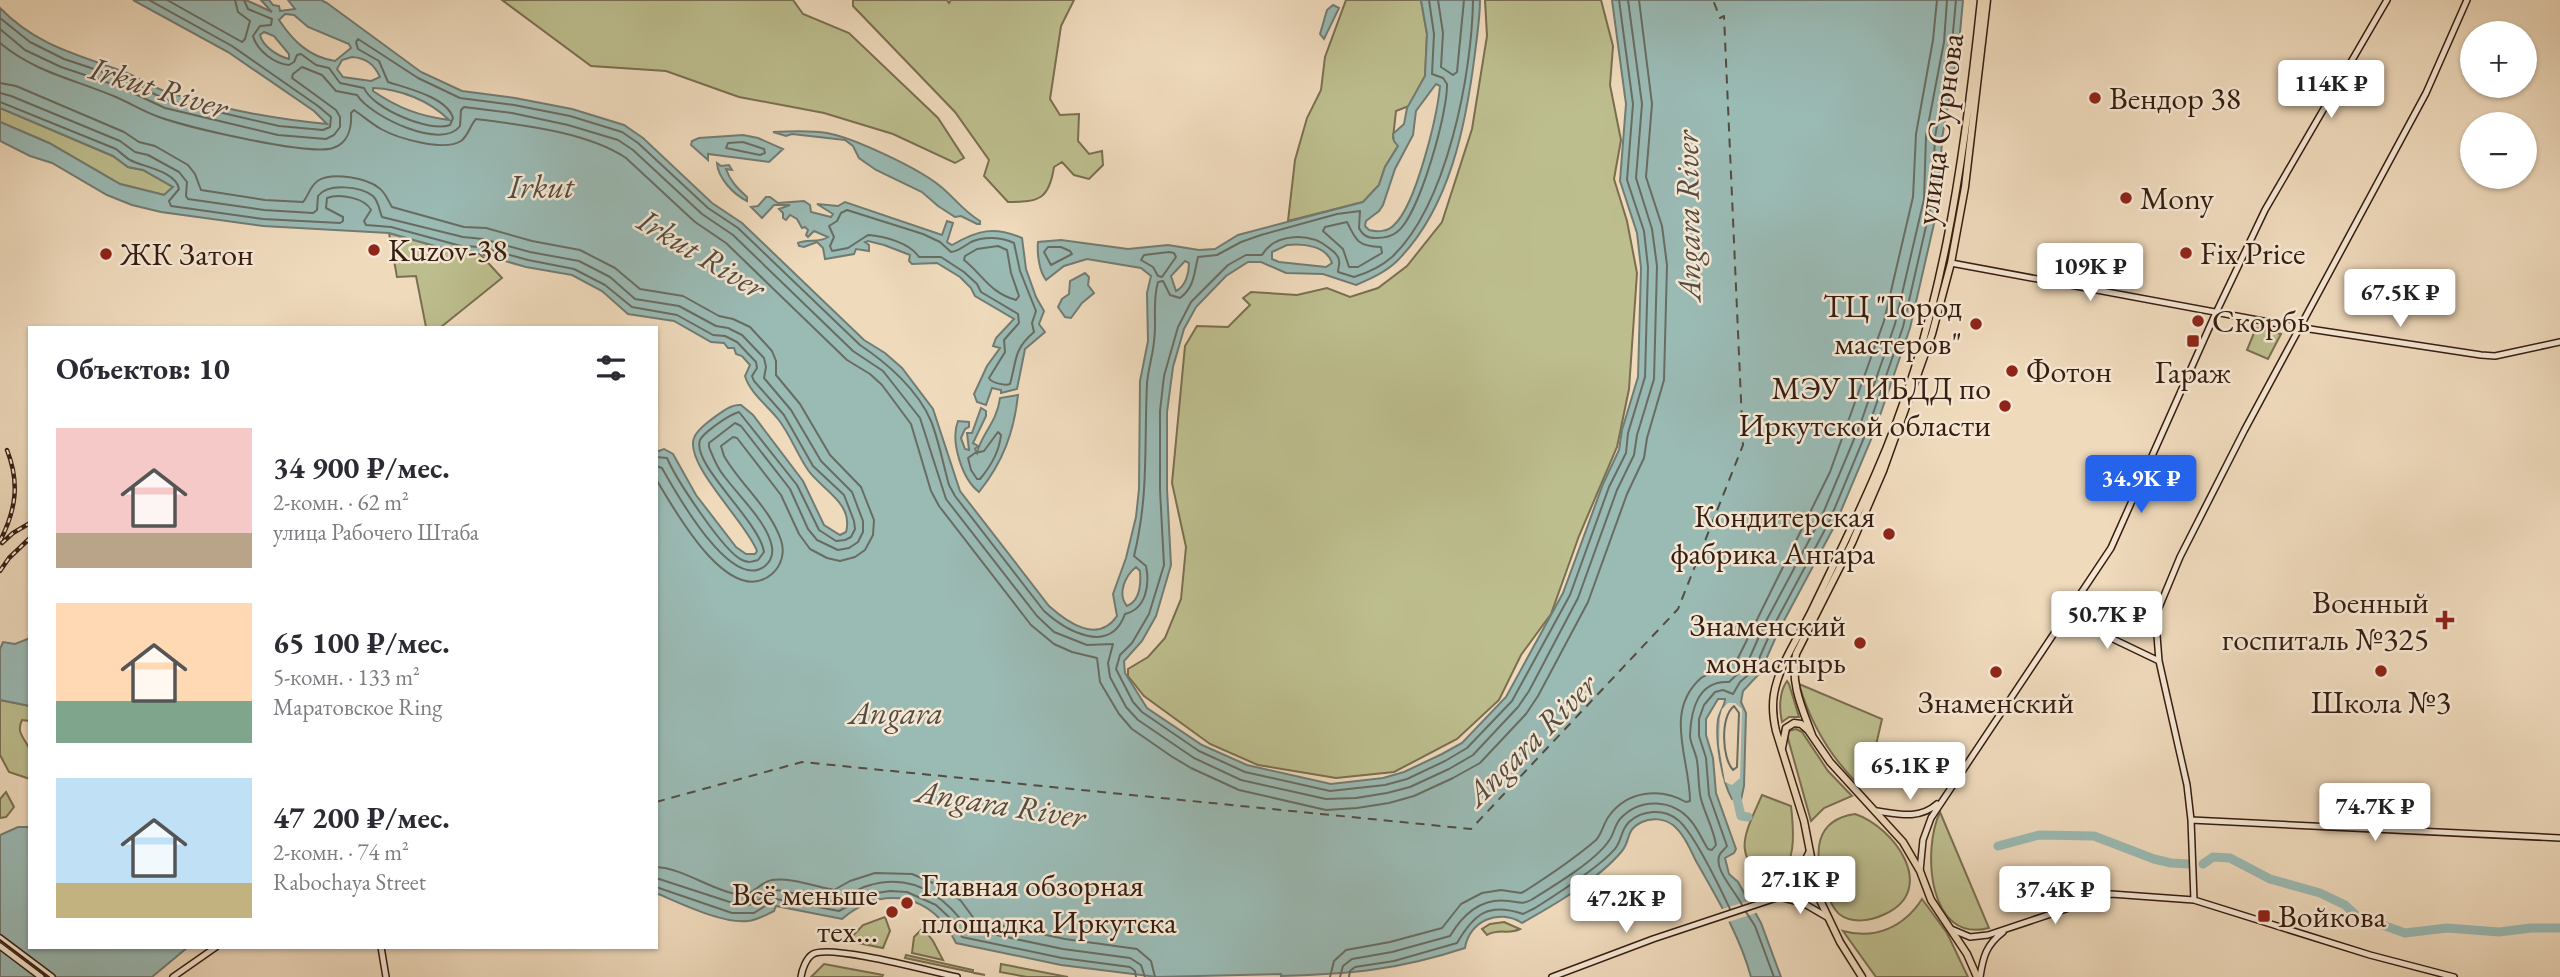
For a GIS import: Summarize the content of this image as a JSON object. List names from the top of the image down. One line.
{"streets":{"main road":["улица Сурнова"]},"water":["Irkut River","Irkut","Angara River","Angara"],"places":{"other":["Вендор 38","Mony","Kuzov-38","Fix Price","ЖК Затон","Скорбь","ТЦ \"Город мастеров\"","Фотон","МЭУ ГИБДД по Иркутской области","Кондитерская фабрика Ангара","Знаменский монастырь","Школа №3","Знаменский","Главная обзорная площадка Иркутска","Всё меньше тех..."],"transit":["Гараж","Войкова"],"health":["Военный госпиталь №325"]},"page":{"map_buttons":["+","−"],"price":["114K ₽","109K ₽","67.5K ₽","34.9K ₽","50.7K ₽","65.1K ₽","74.7K ₽","27.1K ₽","37.4K ₽","47.2K ₽"],"heading":"Объектов: 10","list":[{"name":"34 900 ₽/мес.","note":"2-комн. · 62 m² · улица Рабочего Штаба"},{"name":"65 100 ₽/мес.","note":"5-комн. · 133 m² · Маратовское Ring"},{"name":"47 200 ₽/мес.","note":"2-комн. · 74 m² · Rabochaya Street"}]}}
